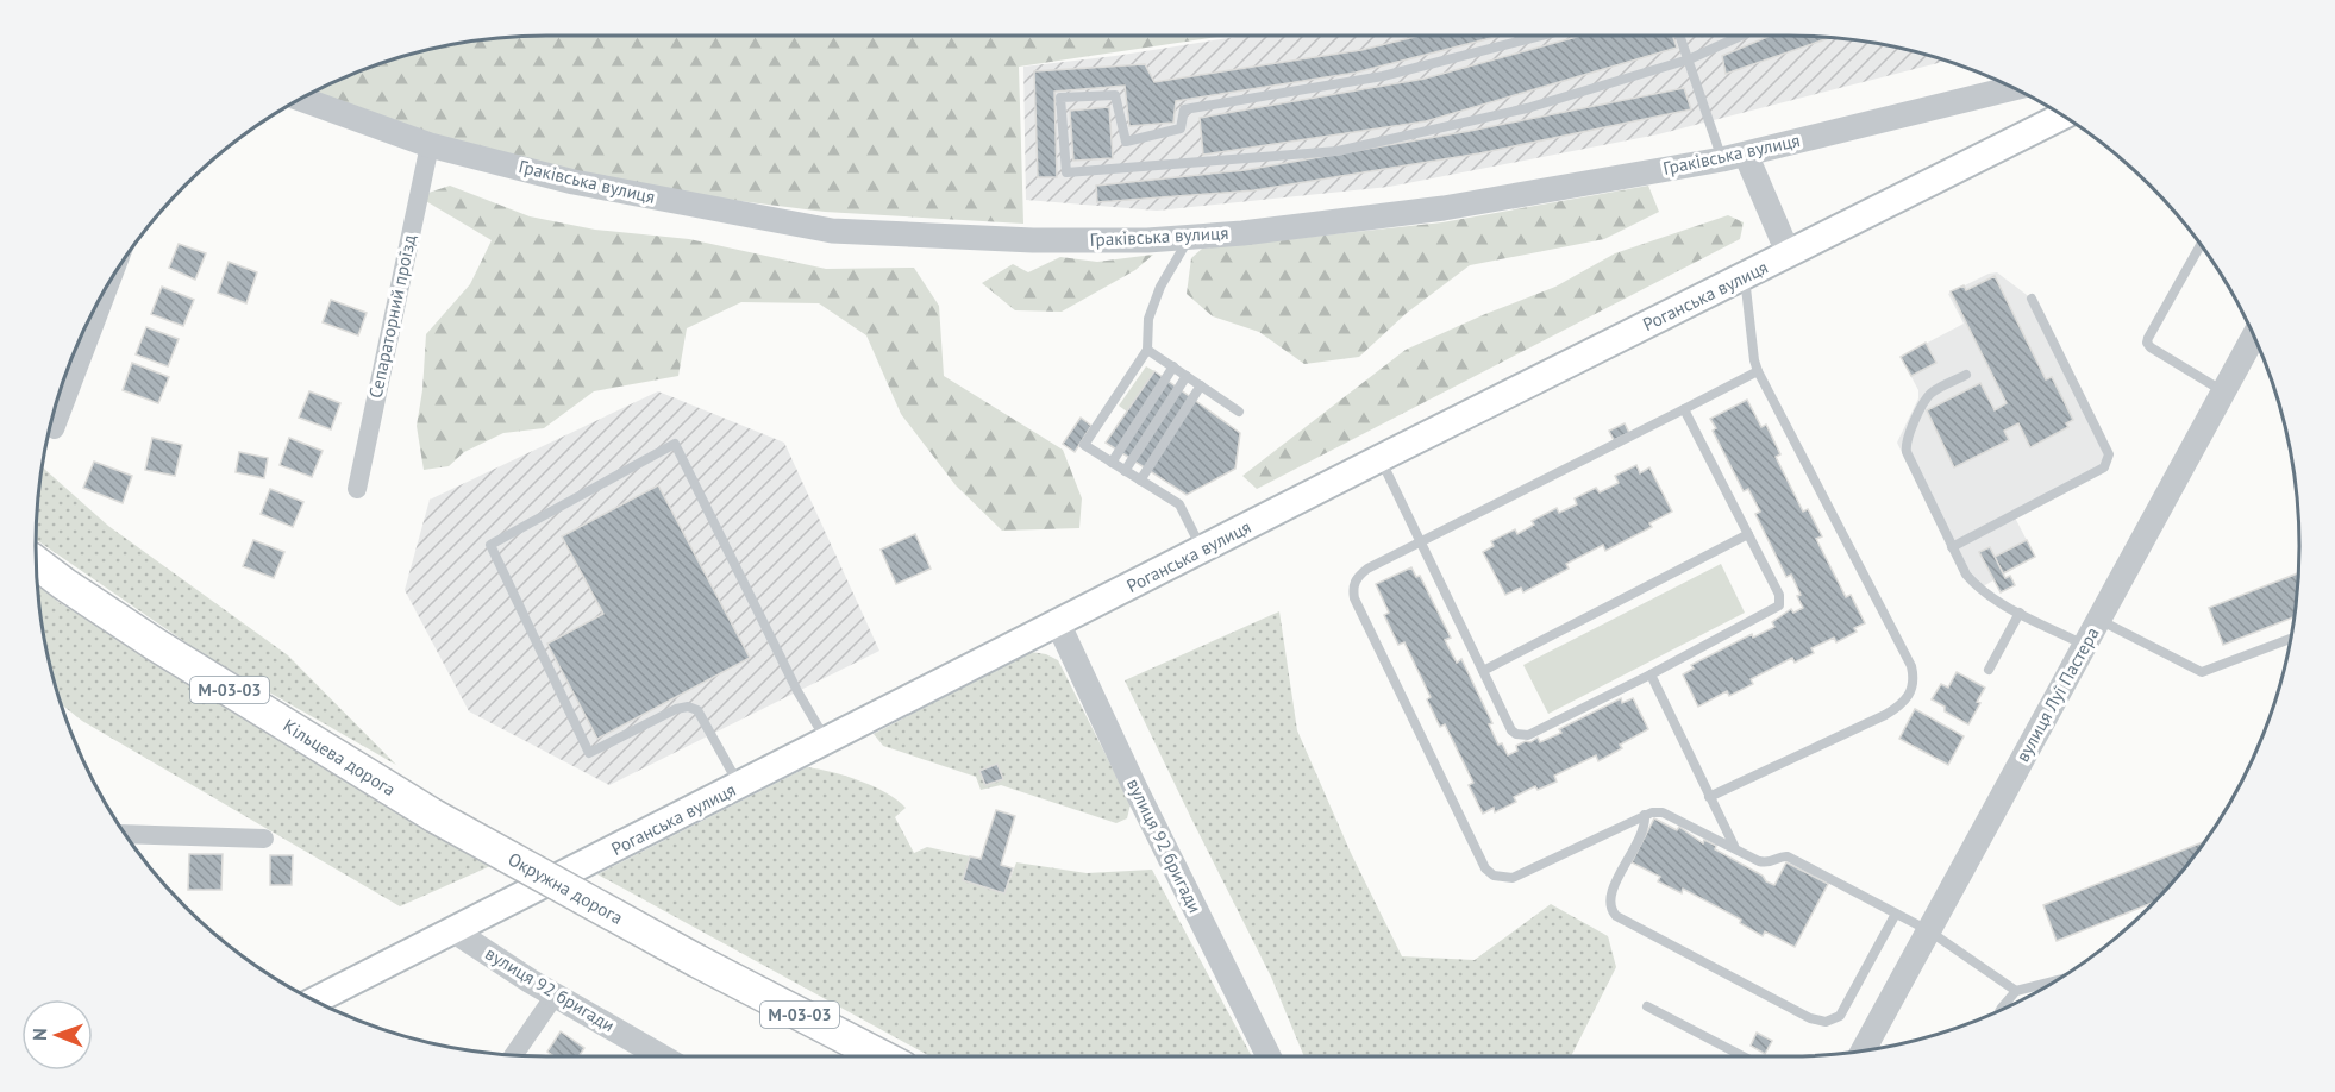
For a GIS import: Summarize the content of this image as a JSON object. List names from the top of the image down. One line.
{"streets":{"highway":["М-03-03","Кільцева дорога","Окружна дорога"],"main road":["Роганська вулиця"],"street":["Граківська вулиця","Сепараторний проїзд","вулиця Луї Пастера","вулиця 92 бригади"]},"crossings":[["Граківська вулиця","Сепараторний проїзд"],["Роганська вулиця","вулиця 92 бригади"],["Кільцева дорога","Окружна дорога"]],"north":"left"}
